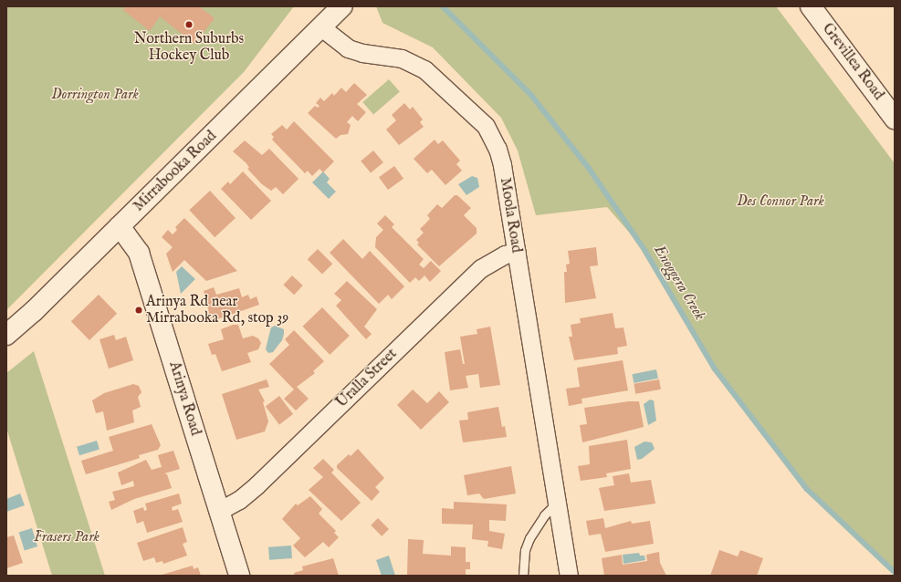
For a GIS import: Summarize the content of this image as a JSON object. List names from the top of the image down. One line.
{"streets":{"street":["Grevillea Road","Mirrabooka Road","Moola Road","Uralla Street","Arinya Road"]},"crossings":[["Mirrabooka Road","Moola Road"],["Mirrabooka Road","Arinya Road"],["Moola Road","Uralla Street"],["Uralla Street","Arinya Road"]],"water":["Enoggera Creek"],"parks":["Dorrington Park","Des Connor Park","Frasers Park"],"places":["Northern Suburbs Hockey Club","Arinya Rd near Mirrabooka Rd, stop 39"]}
